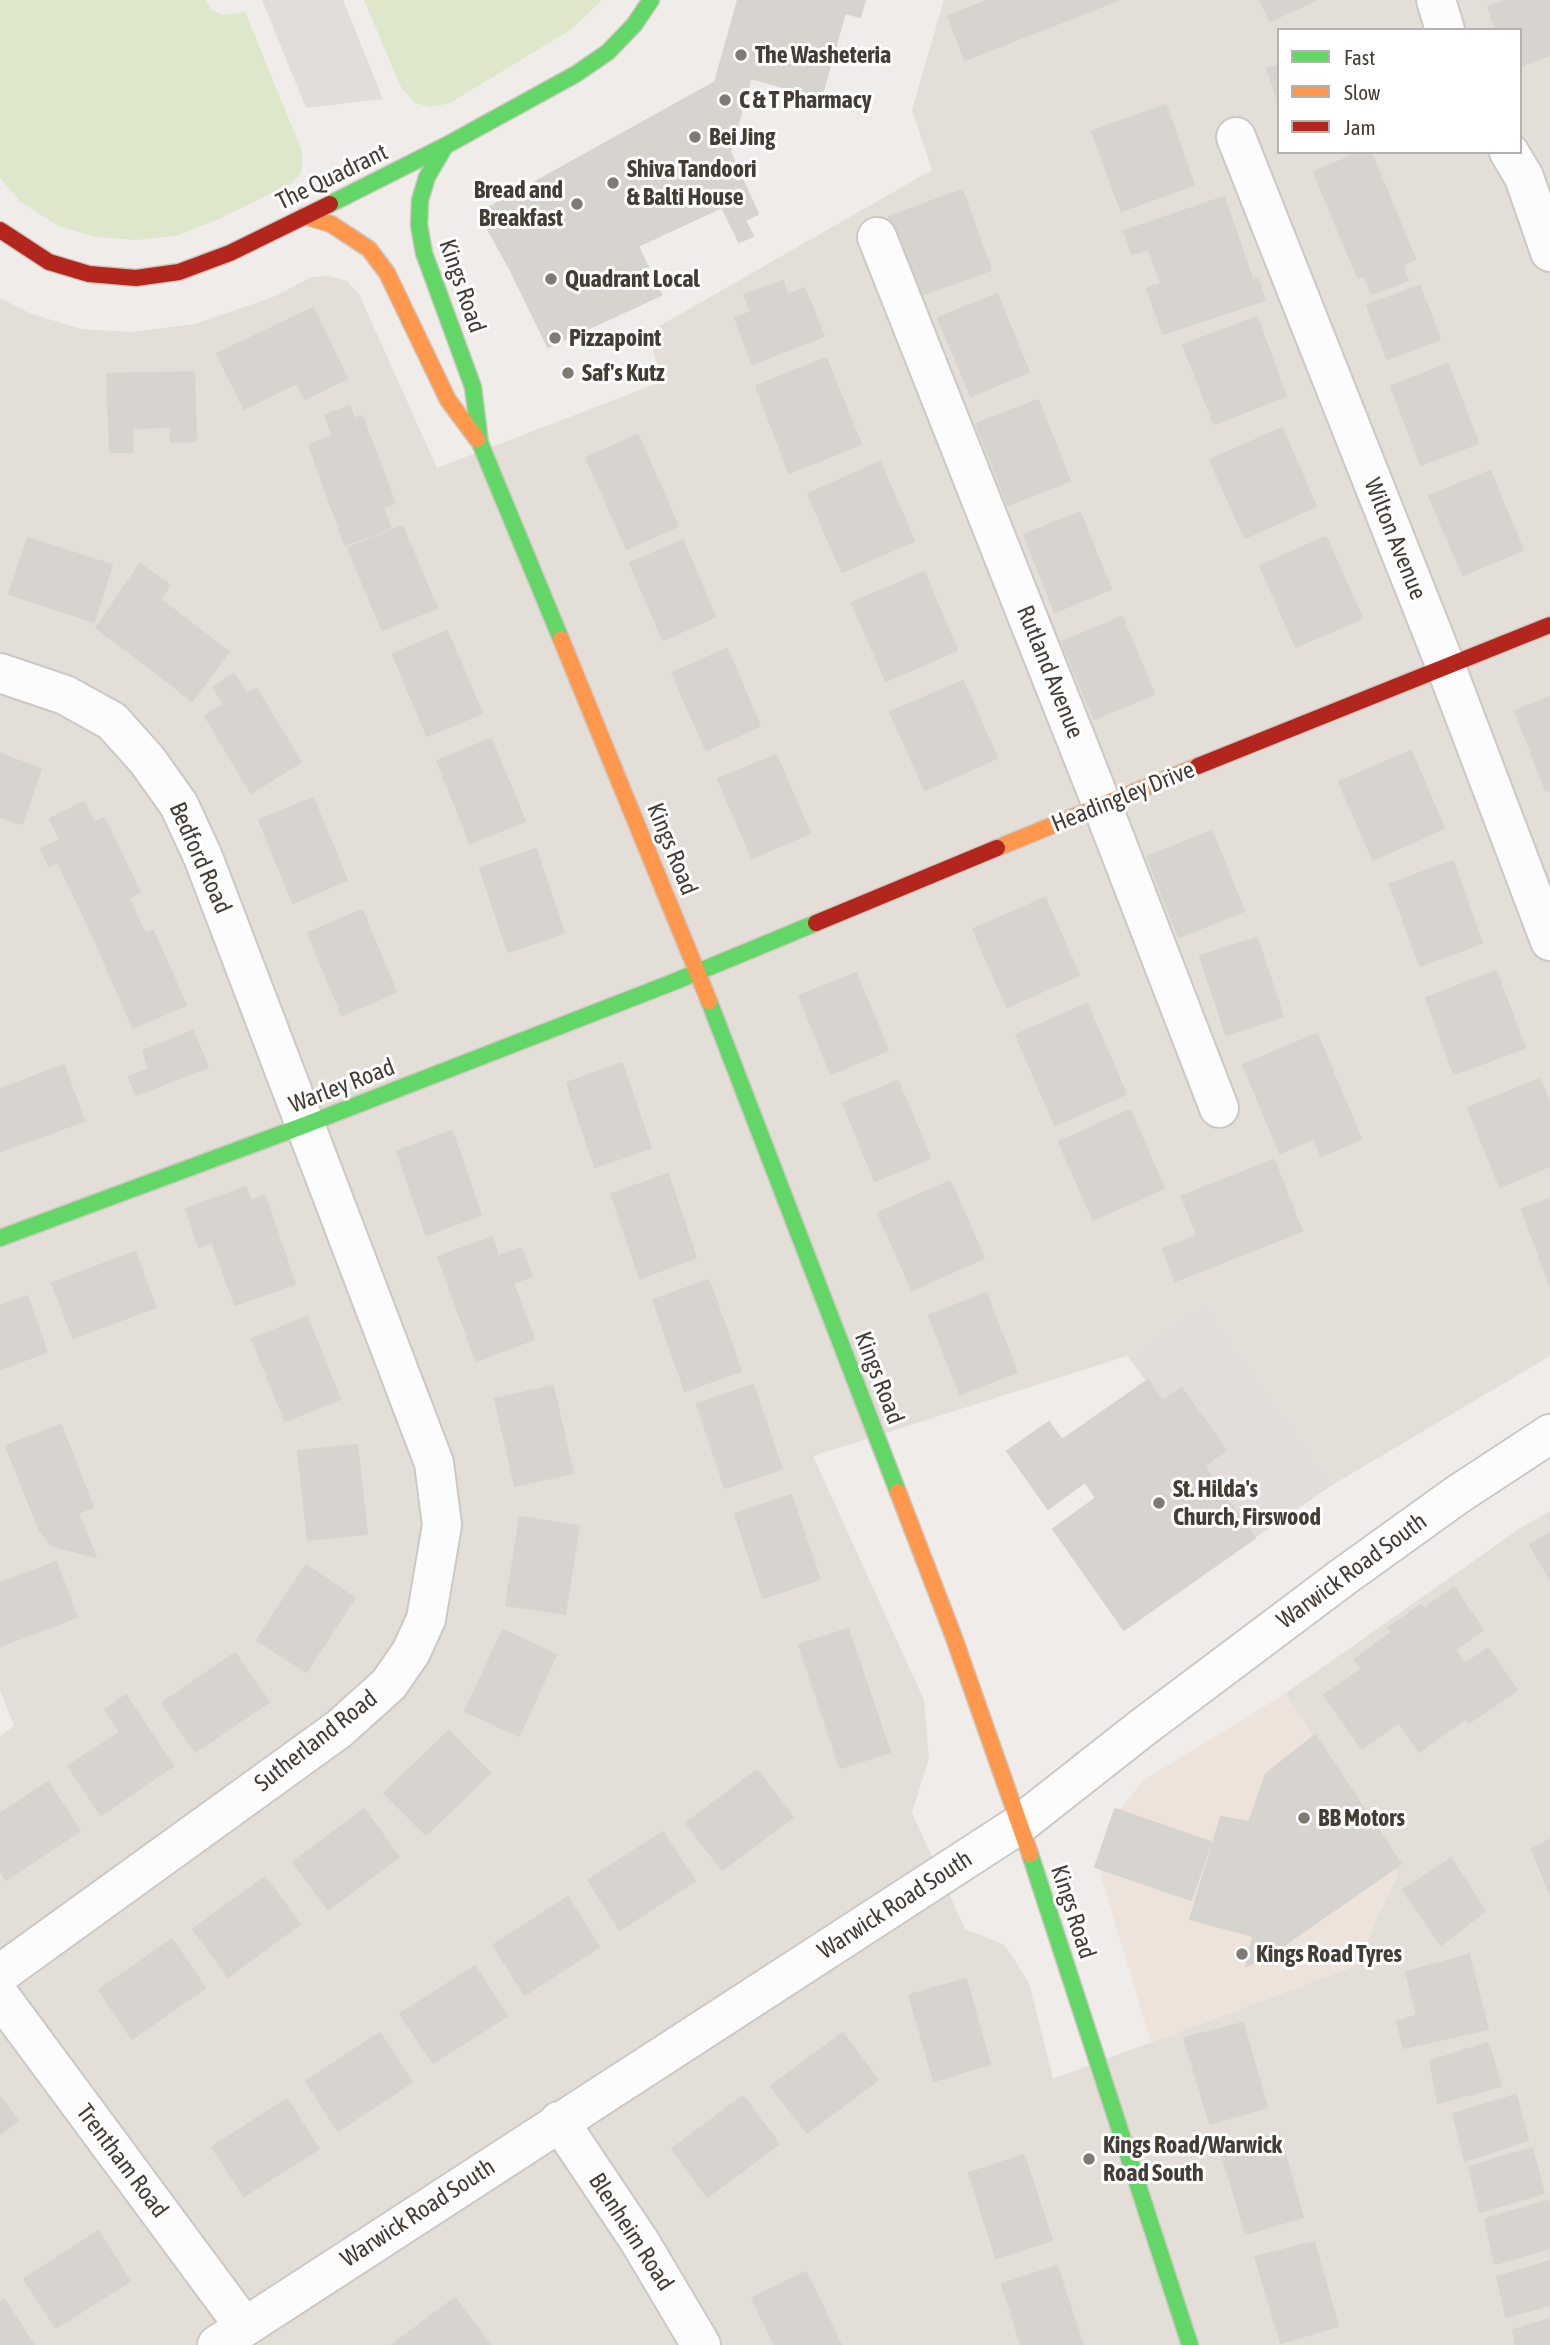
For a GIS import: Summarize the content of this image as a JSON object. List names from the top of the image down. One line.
{"streets":{"street":["The Quadrant","Kings Road","Wilton Avenue","Rutland Avenue","Headingley Drive","Bedford Road","Warley Road","Warwick Road South","Sutherland Road","Trentham Road","Blenheim Road"]},"crossings":[["The Quadrant","Kings Road"],["Kings Road","Headingley Drive"],["Kings Road","Warley Road"],["Kings Road","Warwick Road South"],["Wilton Avenue","Headingley Drive"],["Rutland Avenue","Headingley Drive"],["Headingley Drive","Warley Road"],["Bedford Road","Warley Road"],["Bedford Road","Sutherland Road"],["Warley Road","Sutherland Road"],["Warwick Road South","Trentham Road"],["Warwick Road South","Blenheim Road"]],"places":["The Washeteria","C & T Pharmacy","Bei Jing","Shiva Tandoori & Balti House","Bread and Breakfast","Quadrant Local","Pizzapoint","Saf's Kutz","St. Hilda's Church, Firswood","BB Motors","Kings Road Tyres","Kings Road/Warwick Road South"],"legend":["Fast","Slow","Jam"]}
